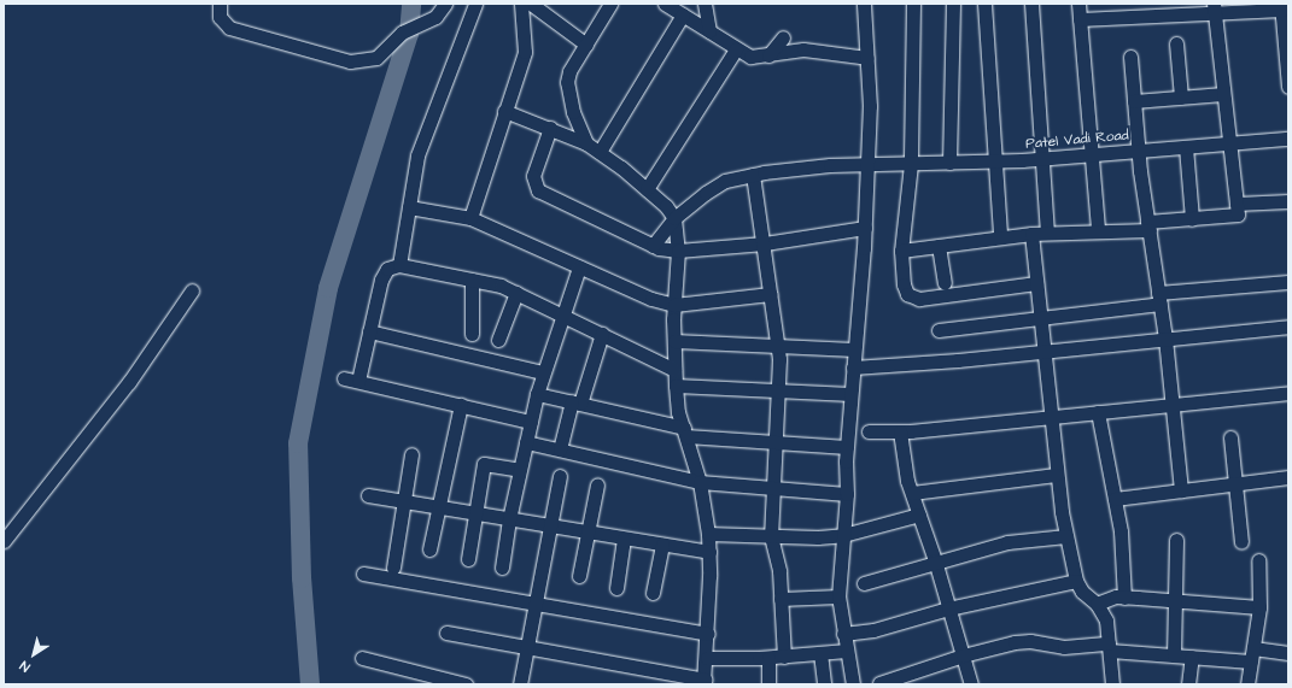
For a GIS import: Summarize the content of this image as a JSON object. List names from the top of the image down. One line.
{"streets":{"street":["Patel Vadi Road"]},"north":"bottom left"}
